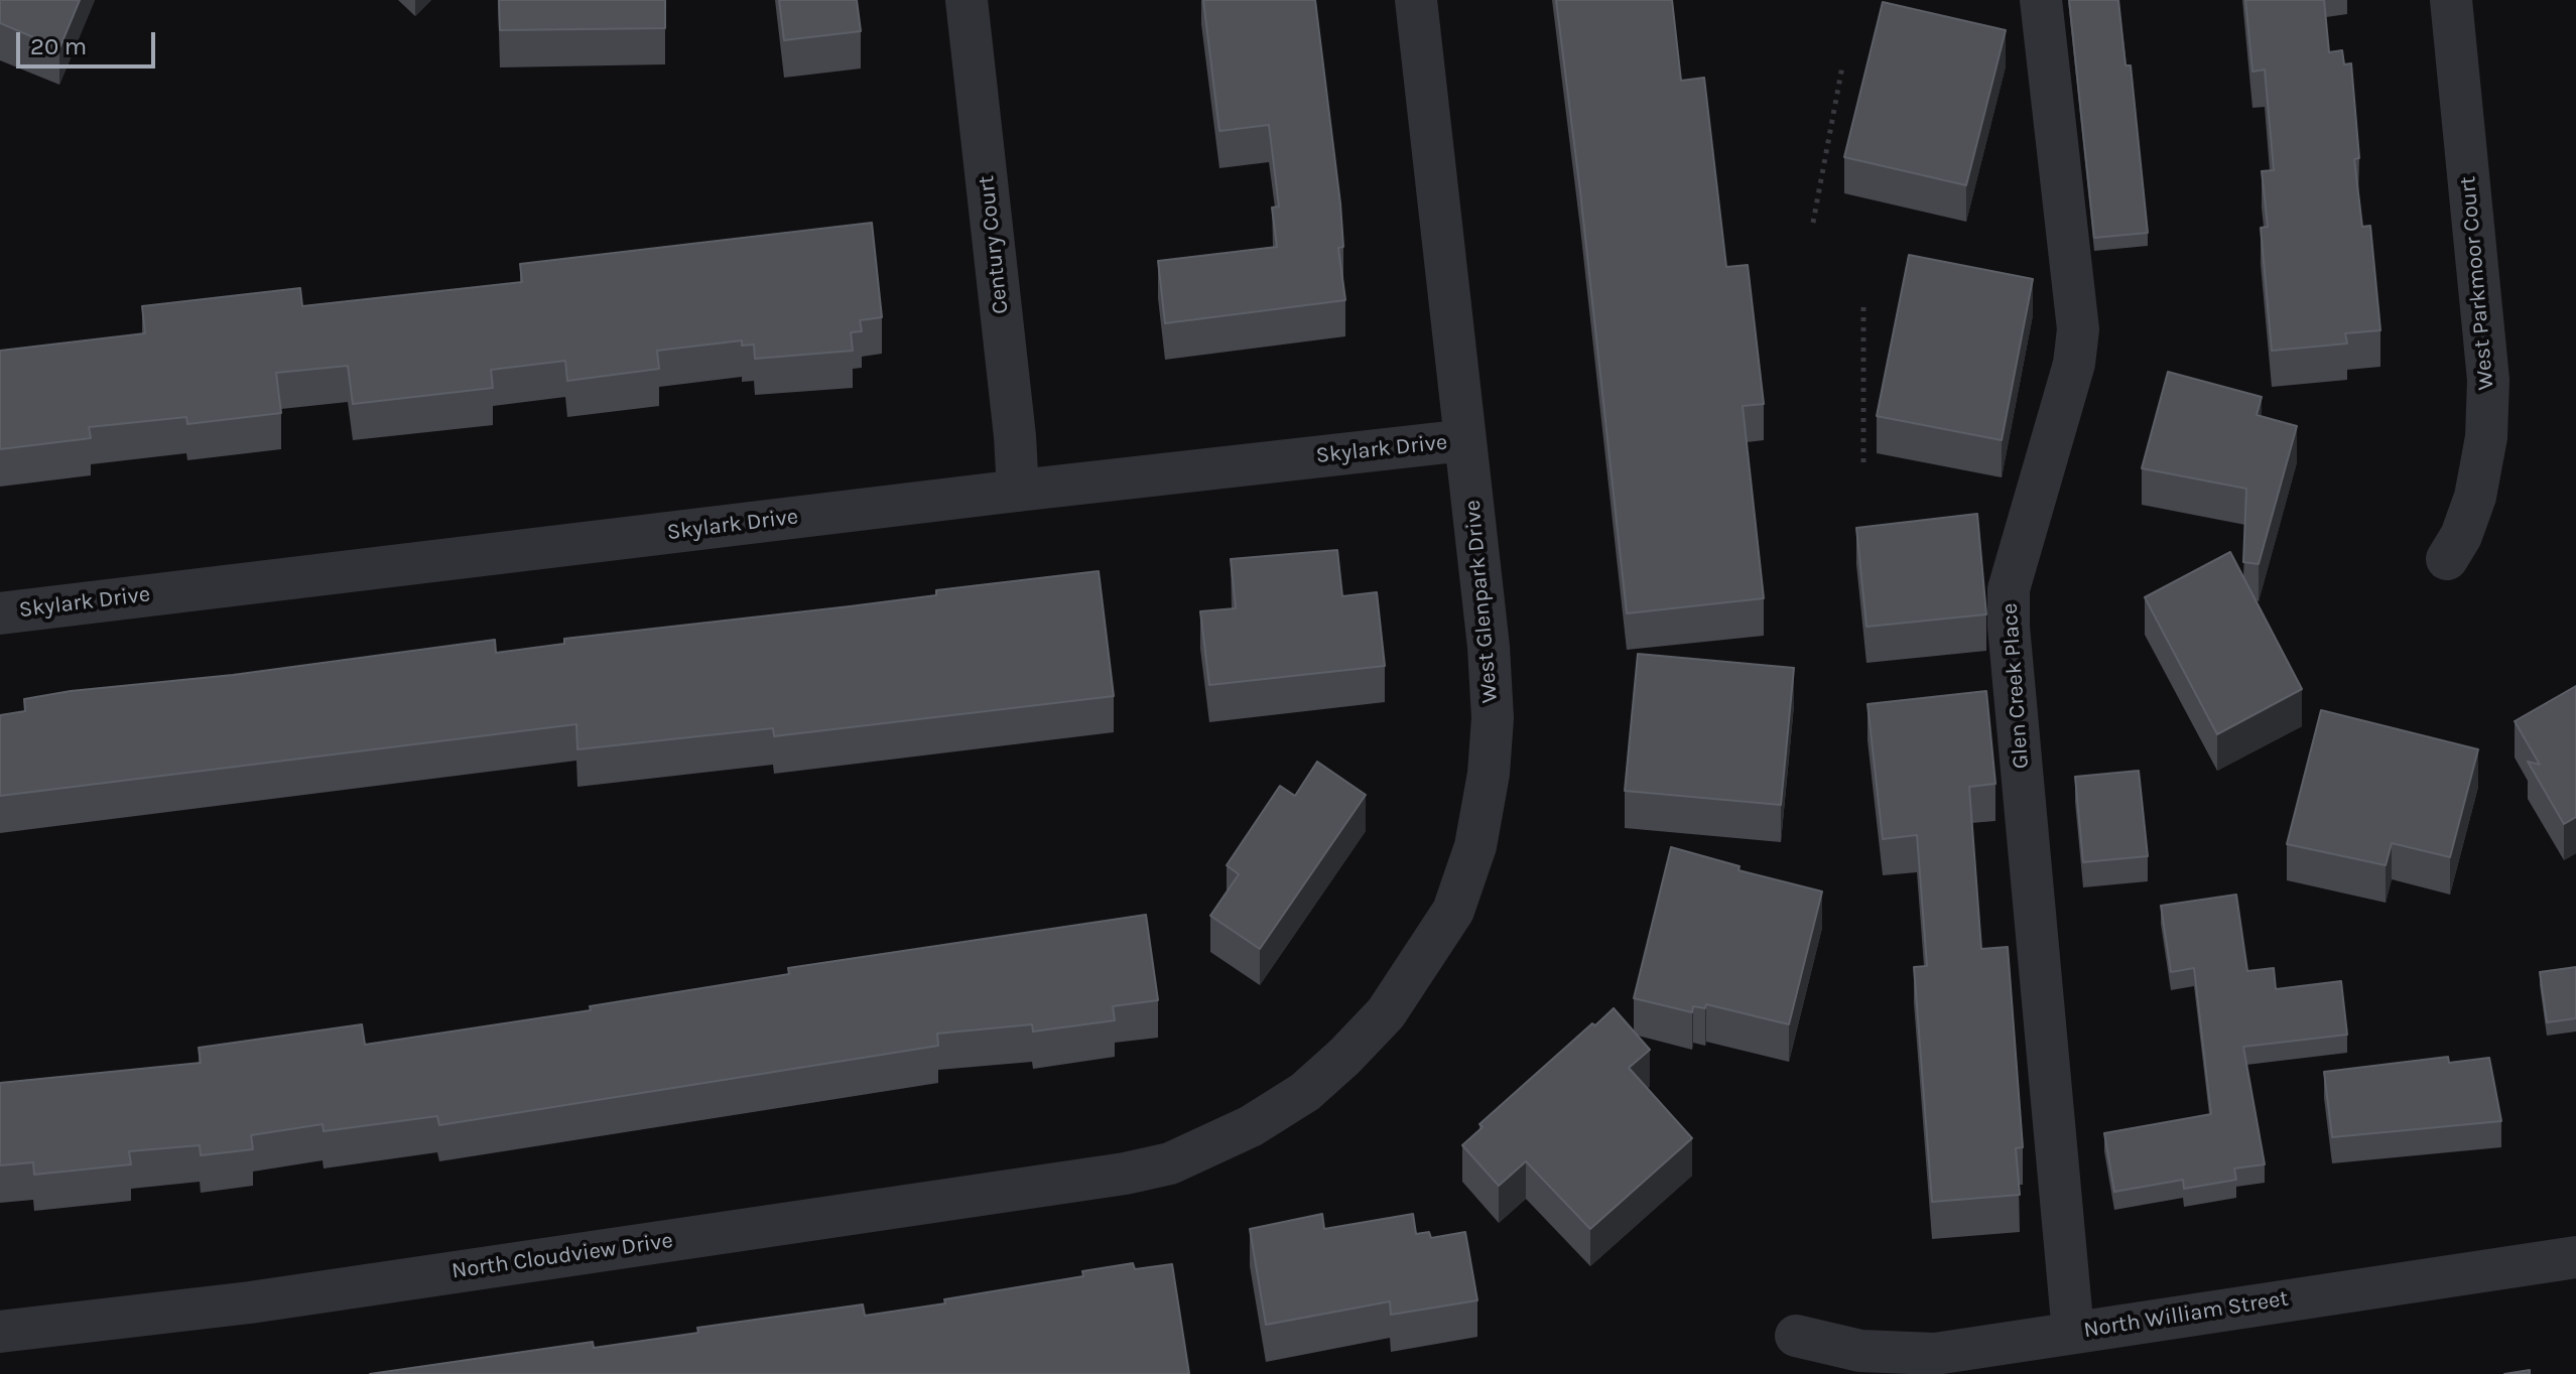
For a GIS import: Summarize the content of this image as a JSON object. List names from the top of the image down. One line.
{"streets":{"street":["Century Court","West Parkmoor Court","Skylark Drive","West Glenpark Drive","Glen Creek Place","North Cloudview Drive","North William Street"]},"crossings":[["Century Court","Skylark Drive"],["Skylark Drive","West Glenpark Drive"],["West Glenpark Drive","North Cloudview Drive"],["Glen Creek Place","North William Street"]],"scale_bar":"20 m"}
